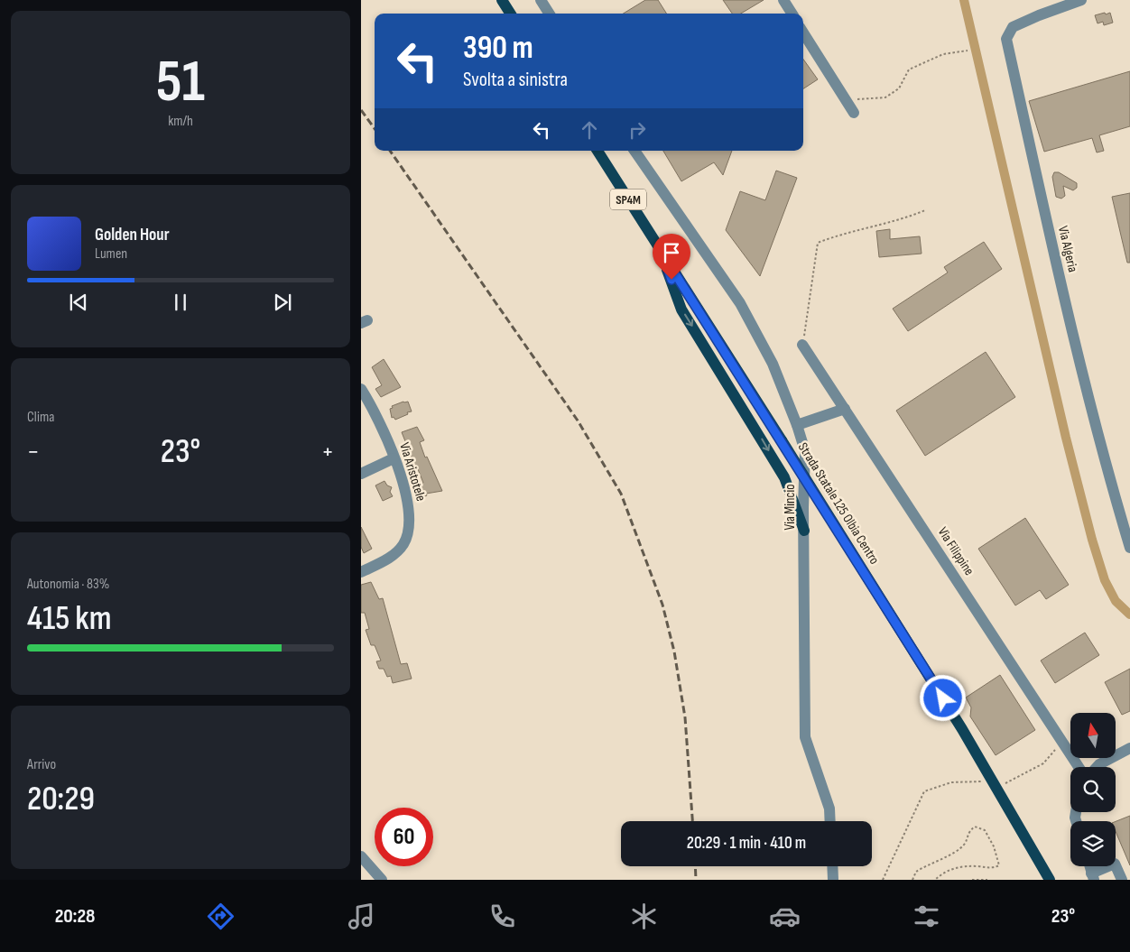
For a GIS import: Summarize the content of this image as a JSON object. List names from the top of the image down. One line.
{"streets":{"main road":["SP4M","Strada Statale 125 Olbia Centro"],"street":["Via Algeria","Via Aristotele","Via Mincio","Via Filippine"]},"north":"top","page":{"tile":[["51","km/h"],"Clima",["Autonomia · 83%","415 km"],["Arrivo","20:29"]],"turn":["390 m","Svolta a sinistra"],"song":["Golden Hour","Lumen"],"heat":["−","23°","+"],"limit":"60","trip":"20:29 · 1 min · 410 m","tabs":["20:28","23°"]}}
